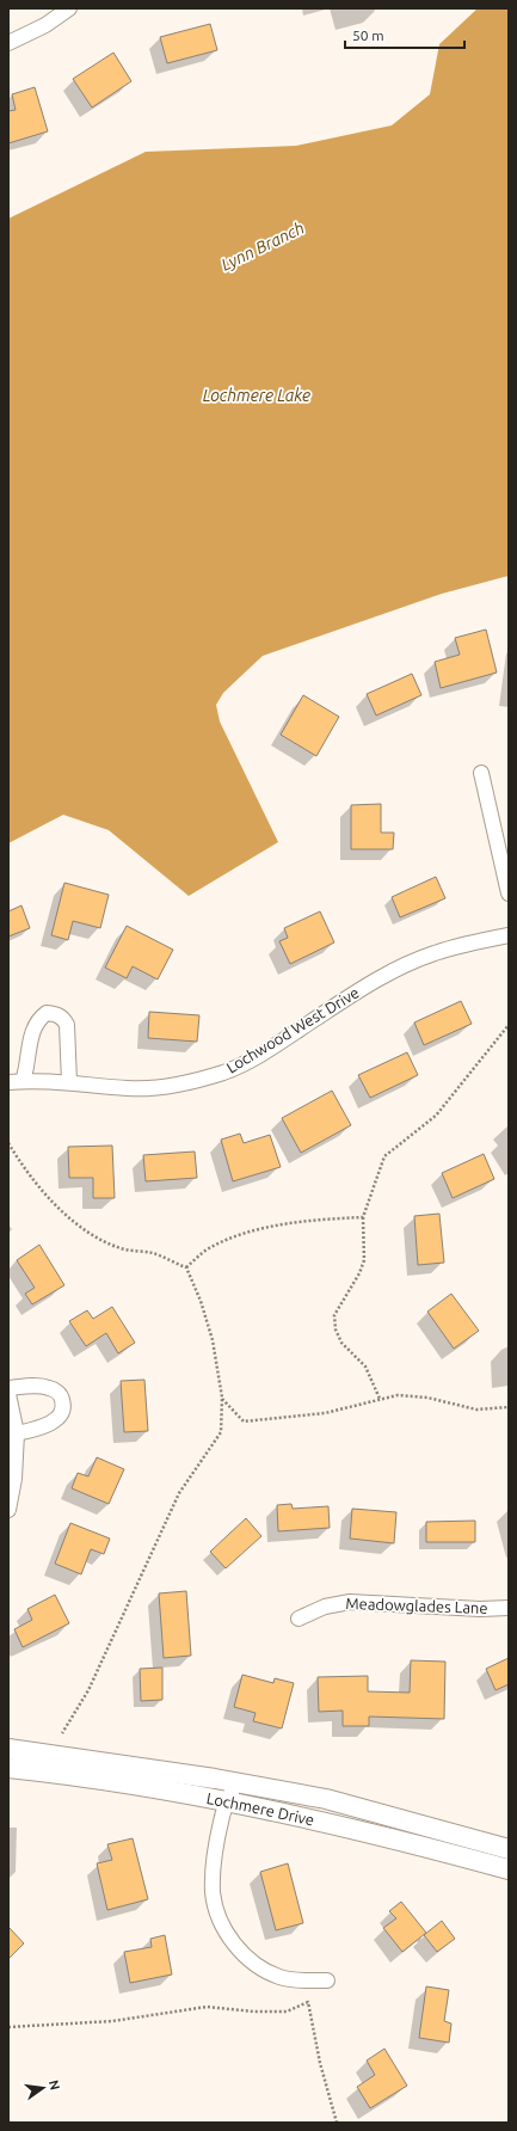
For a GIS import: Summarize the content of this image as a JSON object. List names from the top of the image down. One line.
{"streets":{"street":["Lochwood West Drive","Meadowglades Lane","Lochmere Drive"]},"water":["Lynn Branch","Lochmere Lake"],"scale_bar":"50 m","north":"right"}
